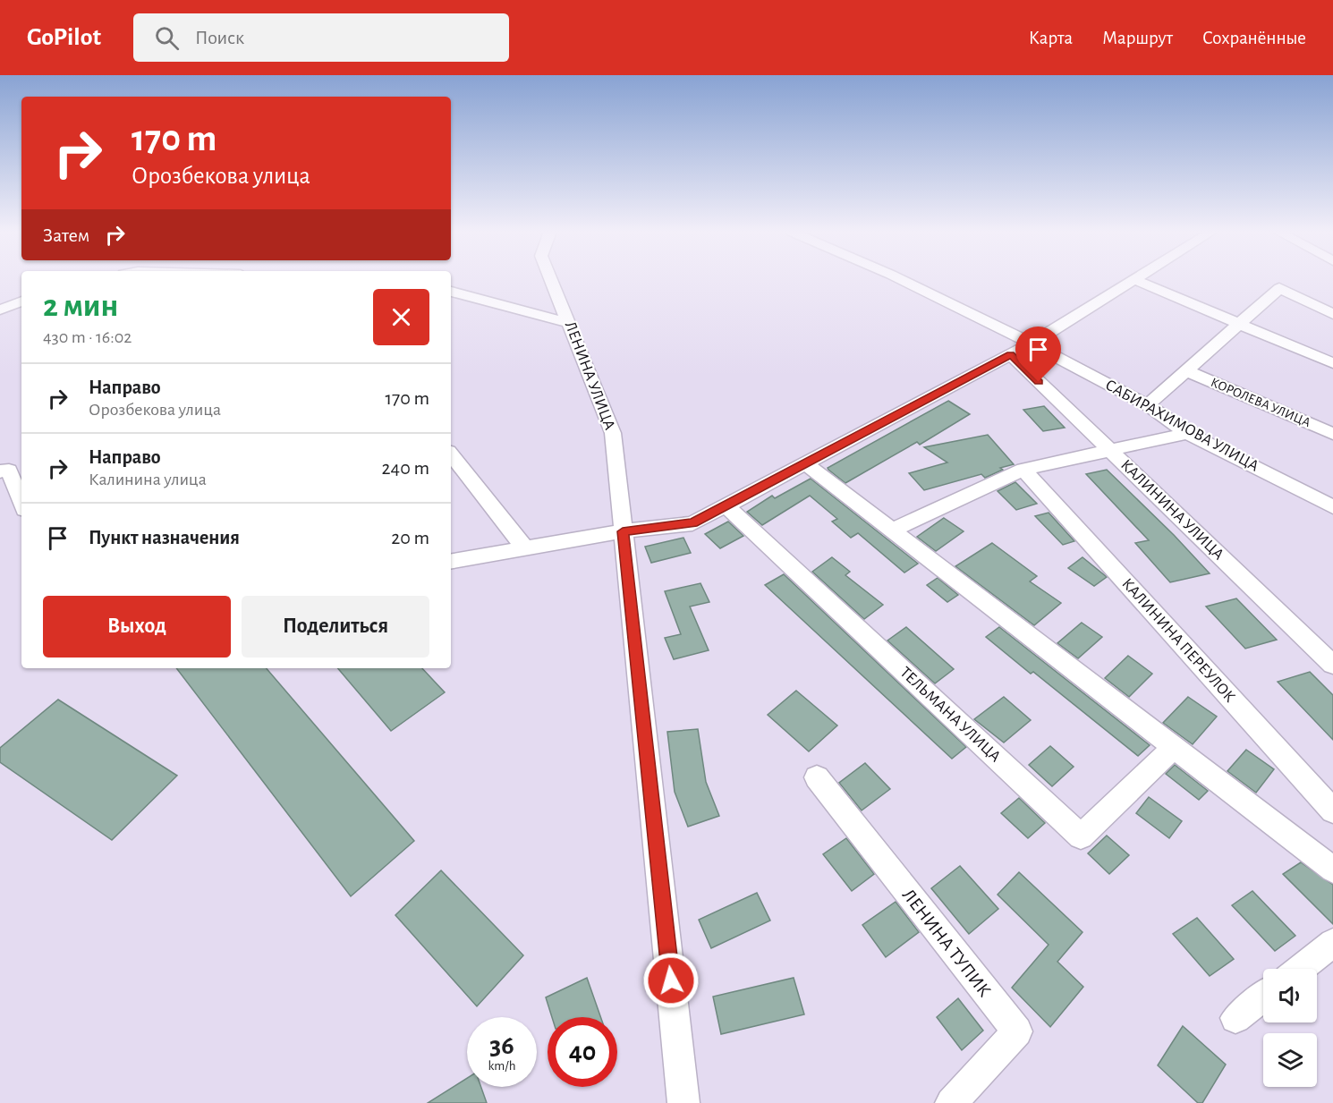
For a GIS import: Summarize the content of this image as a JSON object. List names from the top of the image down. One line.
{"streets":{"street":["ЛЕНИНА УЛИЦА","КОРОЛЕВА УЛИЦА","САБИРАХИМОВА УЛИЦА","КАЛИНИНА УЛИЦА","КАЛИНИНА ПЕРЕУЛОК","ТЕЛЬМАНА УЛИЦА","ЛЕНИНА ТУПИК"]},"page":{"header":"GoPilot","search":"Поиск","nav":["Карта","Маршрут","Сохранённые"],"turn":["170 m","Орозбекова улица"],"then":"Затем","heading":["2 мин","430 m · 16:02"],"list":[{"name":"Направо","note":"Орозбекова улица","value":"170 m"},{"name":"Направо","note":"Калинина улица","value":"240 m"},{"name":"Пункт назначения","value":"20 m"}],"buttons":["Выход","Поделиться"],"speed":"36 km/h","limit":"40"}}
